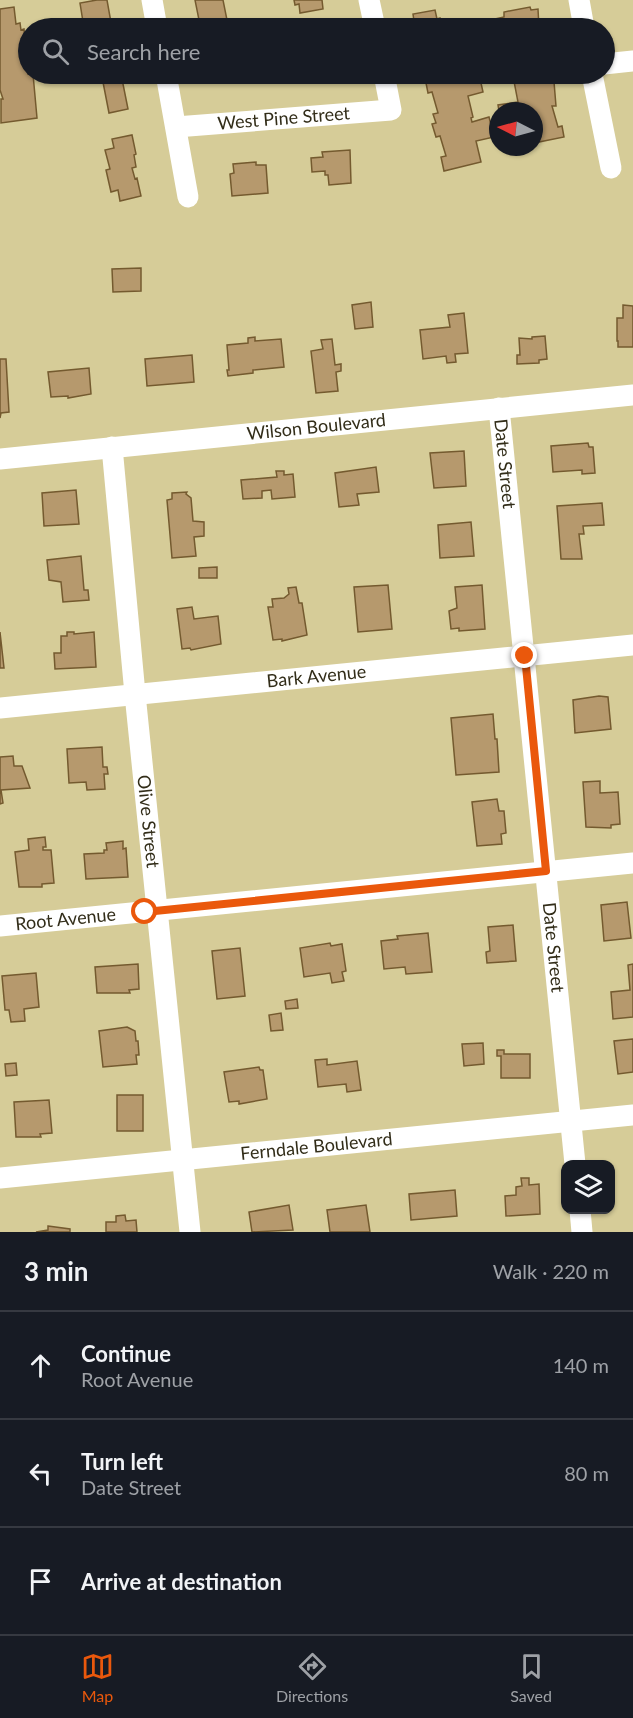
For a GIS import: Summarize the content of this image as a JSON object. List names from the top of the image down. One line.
{"streets":{"street":["West Pine Street","Wilson Boulevard","Date Street","Bark Avenue","Olive Street","Root Avenue","Ferndale Boulevard"]},"crossings":[["Wilson Boulevard","Date Street"],["Wilson Boulevard","Olive Street"],["Date Street","Bark Avenue"],["Date Street","Root Avenue"],["Date Street","Ferndale Boulevard"],["Bark Avenue","Olive Street"],["Olive Street","Root Avenue"],["Olive Street","Ferndale Boulevard"]],"north":"left","page":{"search":"Search here","heading":["3 min","Walk · 220 m"],"list":[["Continue","Root Avenue","140 m"],["Turn left","Date Street","80 m"],"Arrive at destination"],"nav":["Map","Directions","Saved"]}}
